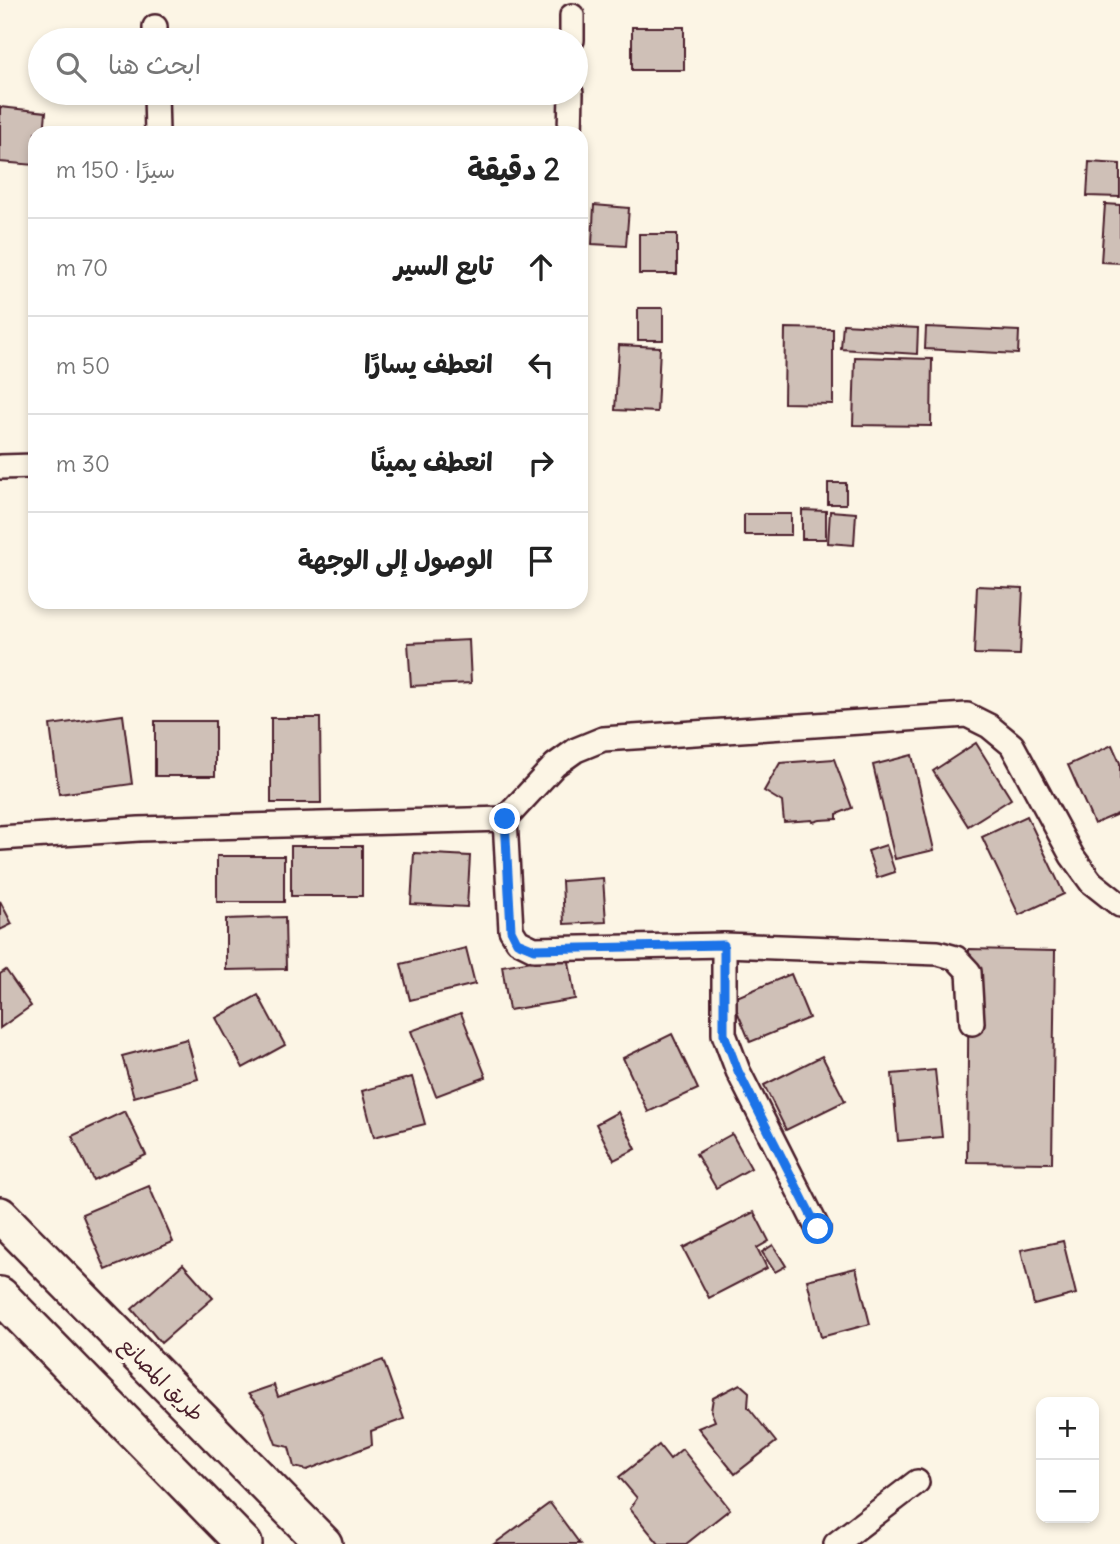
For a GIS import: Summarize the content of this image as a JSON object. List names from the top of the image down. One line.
{"streets":{"main road":["طريق المصانع"]},"page":{"search":"ابحث هنا","heading":["2 دقيقة","سيرًا · 150 m"],"list":[["تابع السير","70 m"],["انعطف يسارًا","50 m"],["انعطف يمينًا","30 m"],"الوصول إلى الوجهة"],"map_buttons":["+","−"]}}
